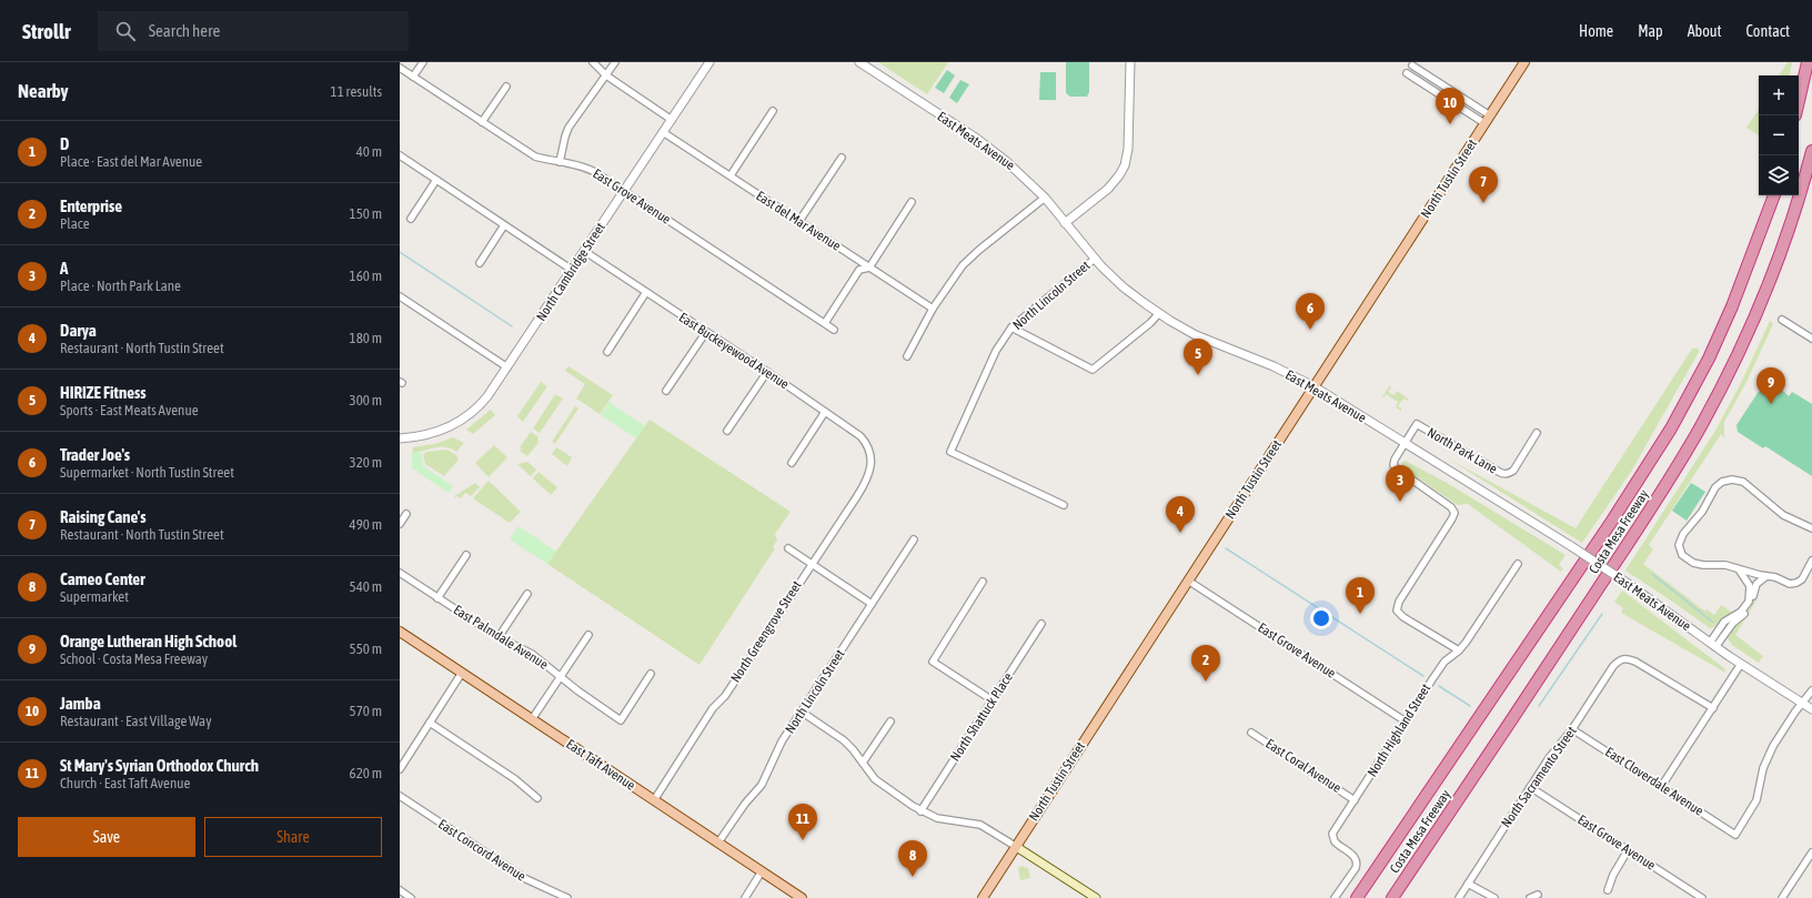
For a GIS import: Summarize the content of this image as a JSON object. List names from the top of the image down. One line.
{"streets":{"highway":["Costa Mesa Freeway"],"main road":["North Tustin Street","East Taft Avenue"],"street":["East Meats Avenue","East Grove Avenue","East del Mar Avenue","North Cambridge Street","North Lincoln Street","East Buckeyewood Avenue","North Park Lane","North Greengrove Street","East Palmdale Avenue","North Shattuck Place","North Highland Street","East Coral Avenue","North Sacramento Street","East Cloverdale Avenue","East Concord Avenue"]},"crossings":[["East Meats Avenue","North Tustin Street"],["East Meats Avenue","North Lincoln Street"],["East Meats Avenue","North Park Lane"],["East Meats Avenue","East Cloverdale Avenue"],["North Tustin Street","East Grove Avenue"],["East Grove Avenue","North Cambridge Street"],["East Grove Avenue","North Highland Street"],["East Grove Avenue","North Sacramento Street"],["East del Mar Avenue","North Cambridge Street"],["North Cambridge Street","East Buckeyewood Avenue"],["North Lincoln Street","East Taft Avenue"],["East Buckeyewood Avenue","North Greengrove Street"],["North Park Lane","North Highland Street"],["North Greengrove Street","East Taft Avenue"],["North Highland Street","East Coral Avenue"],["North Sacramento Street","East Cloverdale Avenue"]],"page":{"header":"Strollr","search":"Search here","nav":["Home","Map","About","Contact"],"heading":["Nearby","11 results"],"map_buttons":["+","−"],"pins":["10","7","6","5","9","3","4","1","2","11","8"],"list":[{"mark":"1","name":"D","note":"Place · East del Mar Avenue","value":"40 m"},{"mark":"2","name":"Enterprise","note":"Place","value":"150 m"},{"mark":"3","name":"A","note":"Place · North Park Lane","value":"160 m"},{"mark":"4","name":"Darya","note":"Restaurant · North Tustin Street","value":"180 m"},{"mark":"5","name":"HIRIZE Fitness","note":"Sports · East Meats Avenue","value":"300 m"},{"mark":"6","name":"Trader Joe's","note":"Supermarket · North Tustin Street","value":"320 m"},{"mark":"7","name":"Raising Cane's","note":"Restaurant · North Tustin Street","value":"490 m"},{"mark":"8","name":"Cameo Center","note":"Supermarket","value":"540 m"},{"mark":"9","name":"Orange Lutheran High School","note":"School · Costa Mesa Freeway","value":"550 m"},{"mark":"10","name":"Jamba","note":"Restaurant · East Village Way","value":"570 m"},{"mark":"11","name":"St Mary's Syrian Orthodox Church","note":"Church · East Taft Avenue","value":"620 m"}],"buttons":["Save","Share"]}}
